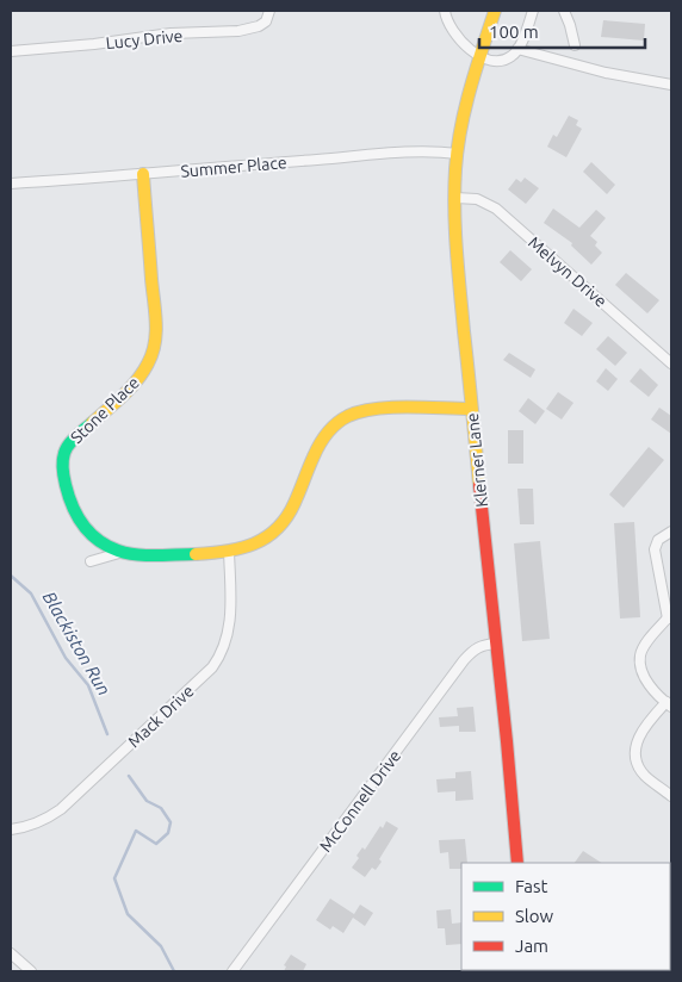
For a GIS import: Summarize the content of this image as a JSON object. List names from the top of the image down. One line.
{"streets":{"street":["Lucy Drive","Summer Place","Melvyn Drive","Stone Place","Klerner Lane","Mack Drive","McConnell Drive"]},"crossings":[["Summer Place","Stone Place"],["Summer Place","Klerner Lane"],["Melvyn Drive","Klerner Lane"],["Stone Place","Klerner Lane"],["Stone Place","Mack Drive"],["Klerner Lane","McConnell Drive"]],"water":["Blackiston Run"],"legend":["Fast","Slow","Jam"],"scale_bar":"100 m"}
